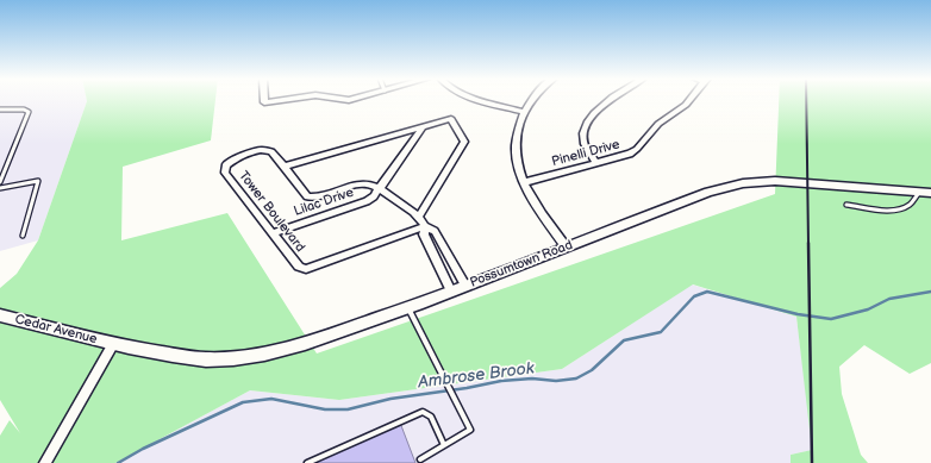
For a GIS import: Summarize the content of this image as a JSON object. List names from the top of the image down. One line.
{"streets":{"main road":["Possumtown Road","Cedar Avenue"],"street":["Pinelli Drive","Lilac Drive","Tower Boulevard"]},"crossings":[["Lilac Drive","Tower Boulevard"],["Possumtown Road","Cedar Avenue"]],"water":["Ambrose Brook"]}
